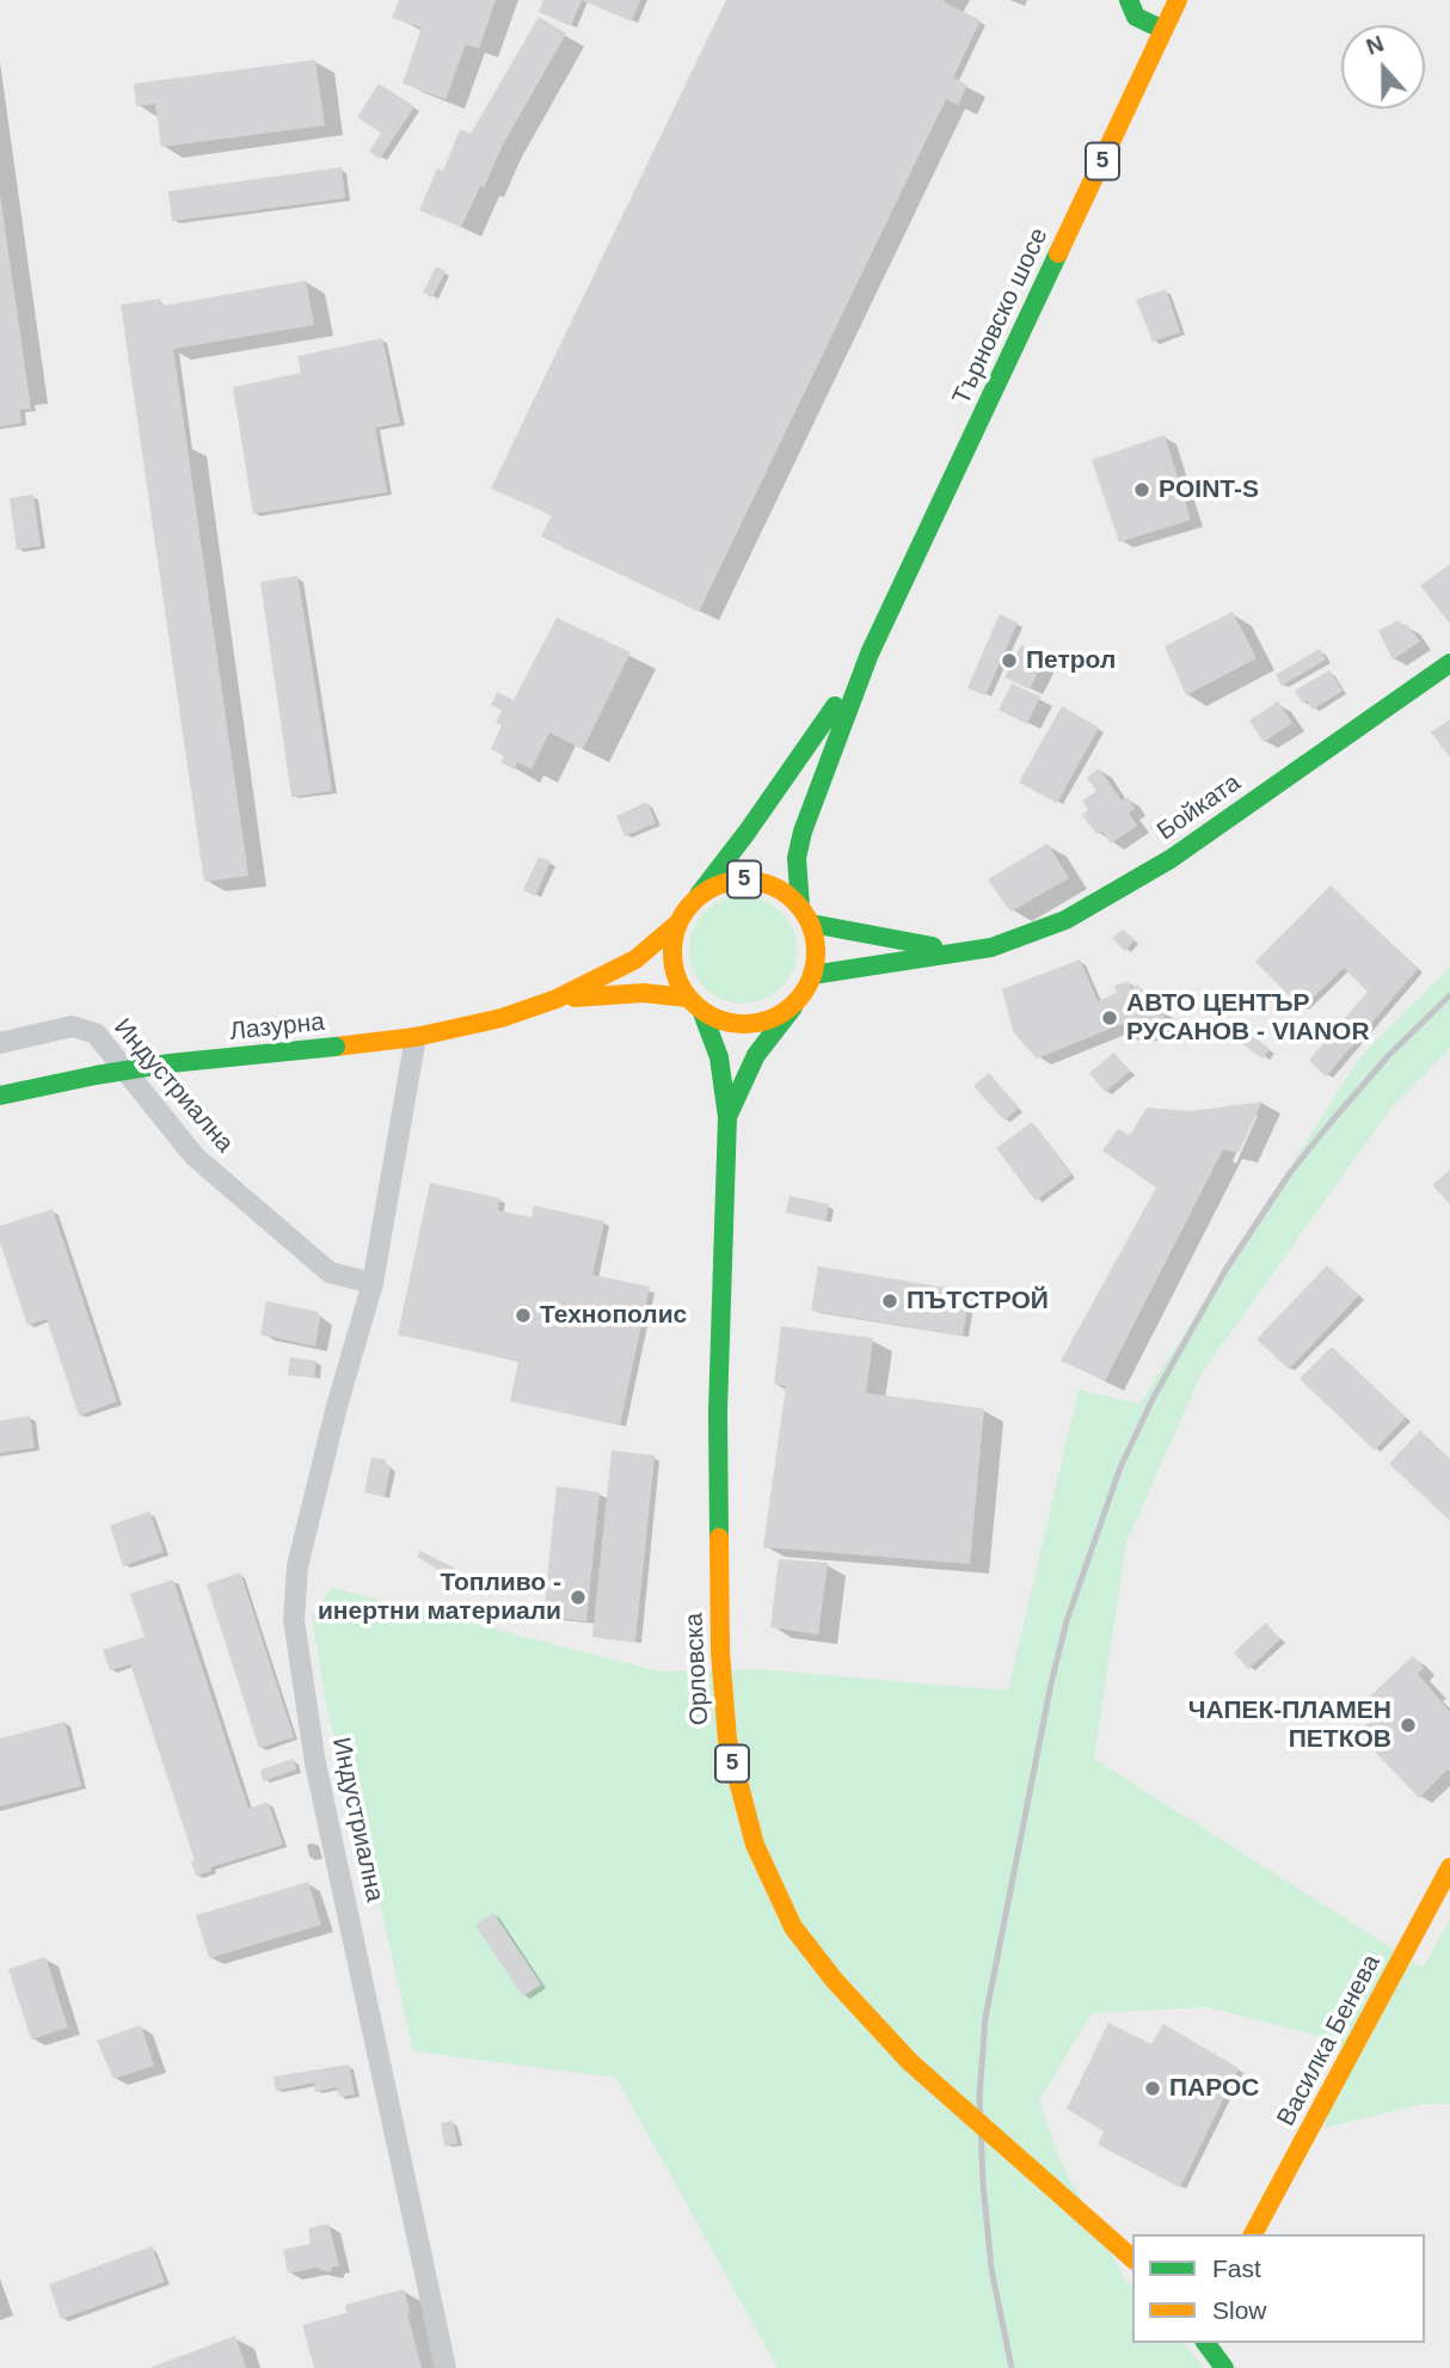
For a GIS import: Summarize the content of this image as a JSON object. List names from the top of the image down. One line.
{"streets":{"main road":["5","Търновско шосе","Бойката","Лазурна","Орловска","Василка Бенева"],"street":["Индустриална"]},"crossings":[["5","Търновско шосе"],["5","Бойката"],["5","Лазурна"],["5","Орловска"],["Търновско шосе","Бойката"],["Търновско шосе","Лазурна"],["Търновско шосе","Орловска"],["Бойката","Лазурна"],["Бойката","Орловска"],["Лазурна","Индустриална"],["Лазурна","Орловска"]],"places":["POINT-S","Петрол","АВТО ЦЕНТЪР РУСАНОВ - VIANOR","ПЪТСТРОЙ","Технополис","Топливо - инертни материали","ЧАПЕК-ПЛАМЕН ПЕТКОВ","ПАРОС"],"legend":["Fast","Slow"],"north":"top"}
